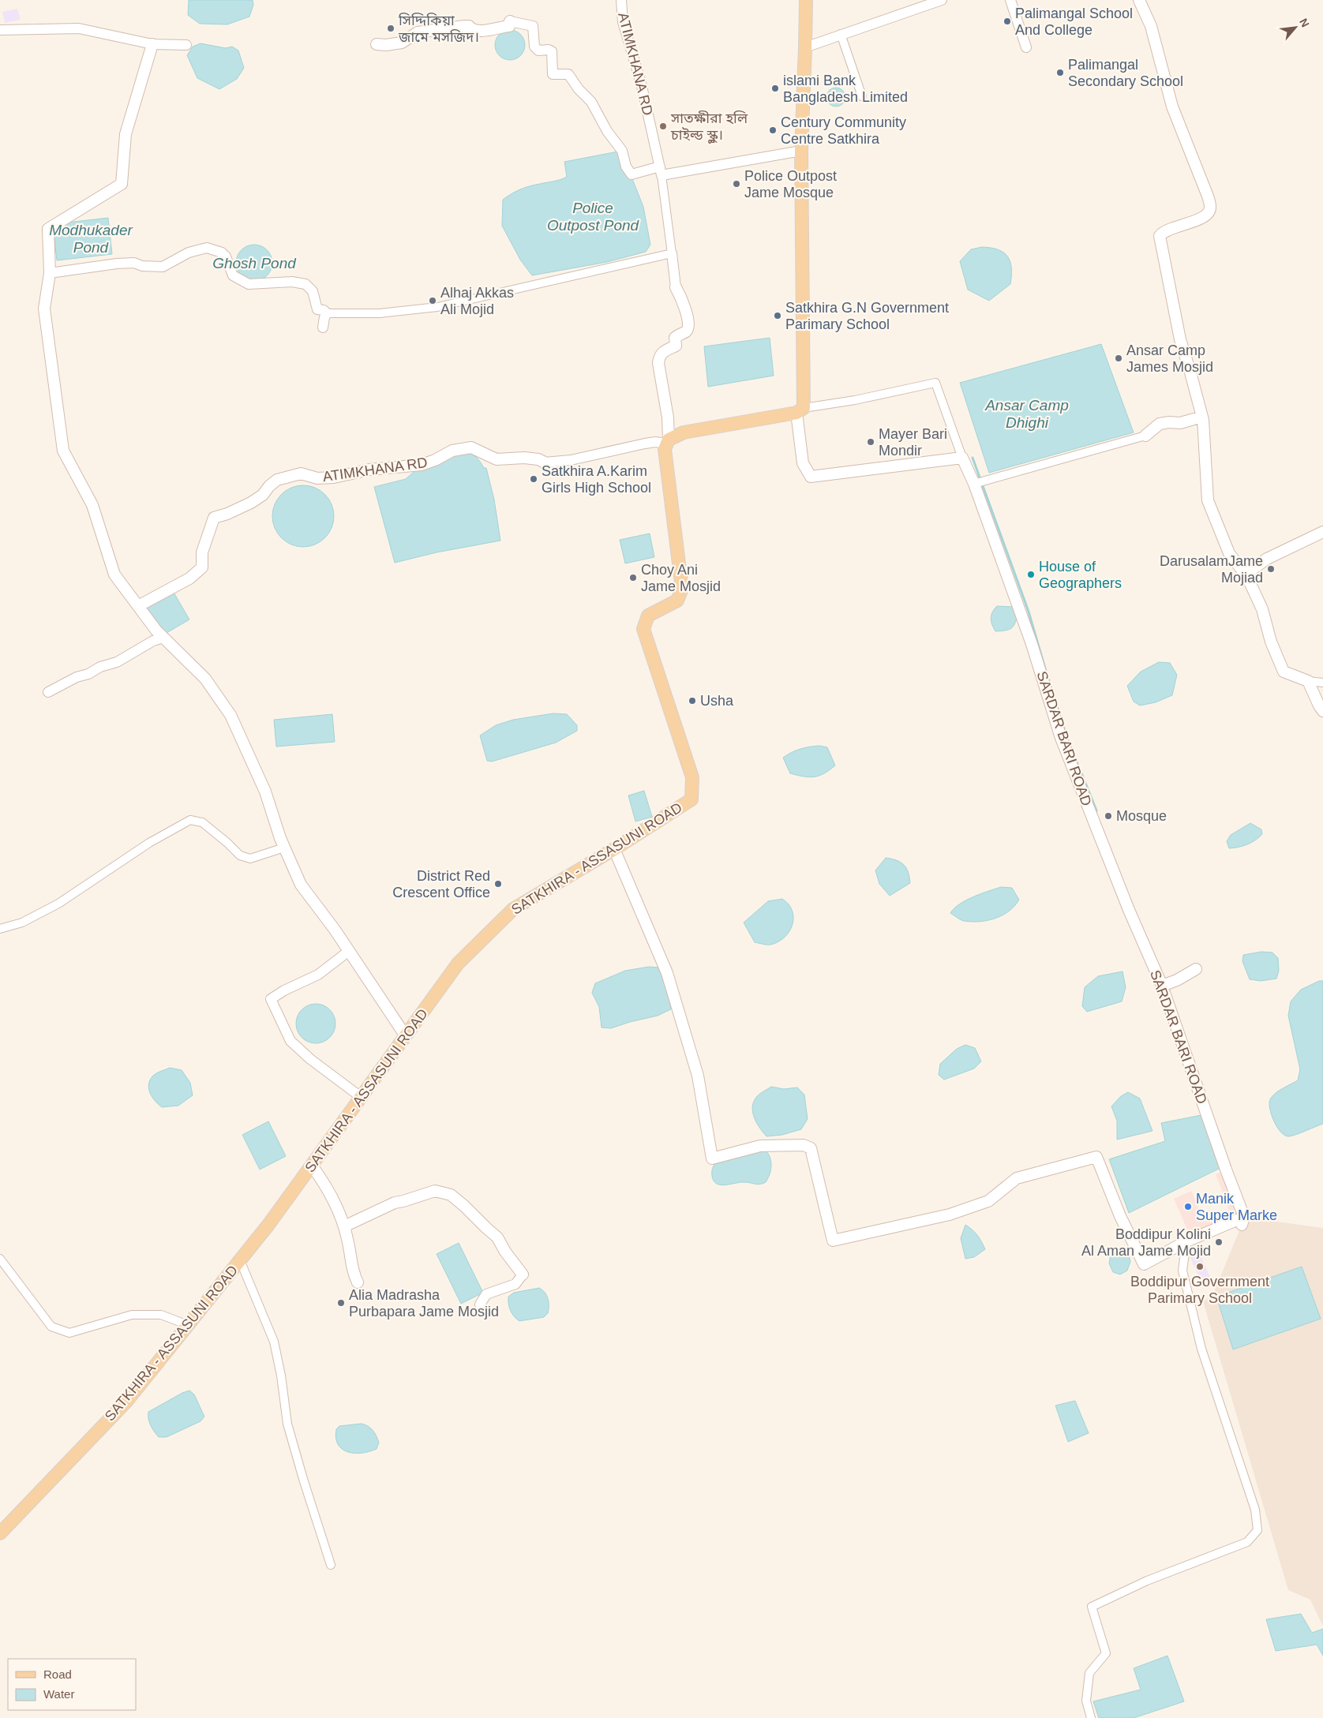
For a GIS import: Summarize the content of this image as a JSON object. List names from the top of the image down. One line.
{"streets":{"main road":["ATIMKHANA RD","SARDAR BARI ROAD","SATKHIRA - ASSASUNI ROAD"]},"crossings":[["ATIMKHANA RD","SATKHIRA - ASSASUNI ROAD"]],"water":["Police Outpost Pond","Modhukader Pond","Ghosh Pond","Ansar Camp Dhighi"],"places":["Palimangal School And College","সিদ্দিকিয়া জামে মসজিদ।","Palimangal Secondary School","islami Bank Bangladesh Limited","সাতক্ষীরা হলি চাইল্ড স্কুল।","Century Community Centre Satkhira","Police Outpost Jame Mosque","Alhaj Akkas Ali Mojid","Satkhira G.N Government Parimary School","Ansar Camp James Mosjid","Mayer Bari Mondir","Satkhira A.Karim Girls High School","DarusalamJame Mojiad","House of Geographers","Choy Ani Jame Mosjid","Usha","Mosque","District Red Crescent Office","Manik Super Marke","Boddipur Kolini Al Aman Jame Mojid","Boddipur Government Parimary School","Alia Madrasha Purbapara Jame Mosjid"],"legend":["Road","Water"],"north":"top right"}
